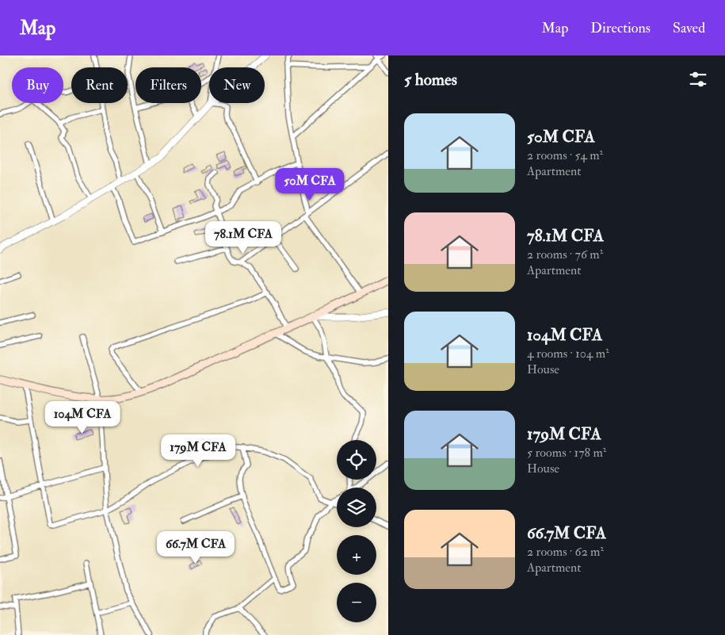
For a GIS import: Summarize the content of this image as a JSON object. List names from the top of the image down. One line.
{"page":{"header":"Map","nav":["Map","Directions","Saved"],"heading":"5 homes","chip":["Buy","Rent","Filters","New"],"list":[{"name":"50M CFA","note":"2 rooms · 54 m² · Apartment"},{"name":"78.1M CFA","note":"2 rooms · 76 m² · Apartment"},{"name":"104M CFA","note":"4 rooms · 104 m² · House"},{"name":"179M CFA","note":"5 rooms · 178 m² · House"},{"name":"66.7M CFA","note":"2 rooms · 62 m² · Apartment"}],"price":["50M CFA","78.1M CFA","104M CFA","179M CFA","66.7M CFA"],"map_buttons":["+","−"]}}
